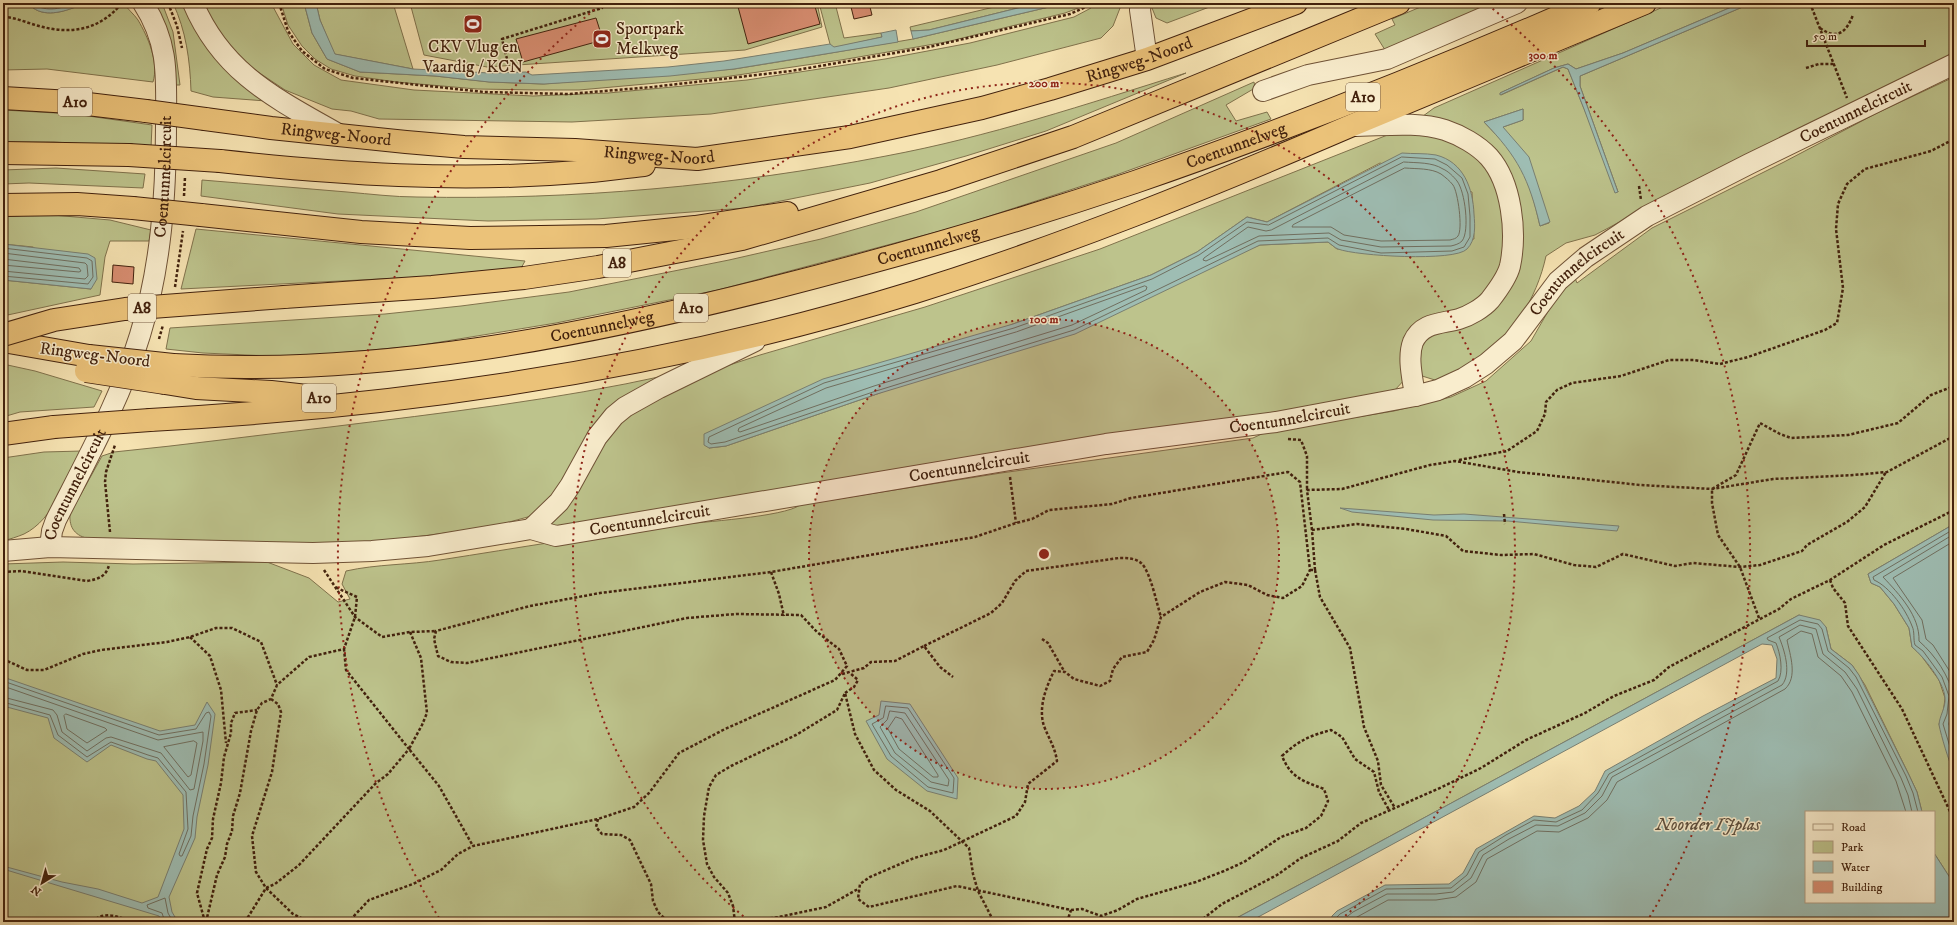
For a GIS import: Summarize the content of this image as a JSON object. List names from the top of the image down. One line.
{"streets":{"highway":["Ringweg-Noord","A10","Coentunnelweg","A8"],"lane":["Coentunnelcircuit"]},"crossings":[["Ringweg-Noord","A10"],["Ringweg-Noord","Coentunnelweg"]],"water":["Noorder IJplas"],"places":{"sports":["CKV Vlug en Vaardig / KCN","Sportpark Melkweg"]},"legend":["Road","Park","Water","Building"],"scale_bar":"50 m","north":"bottom left","rings":["300 m","200 m","100 m"]}
